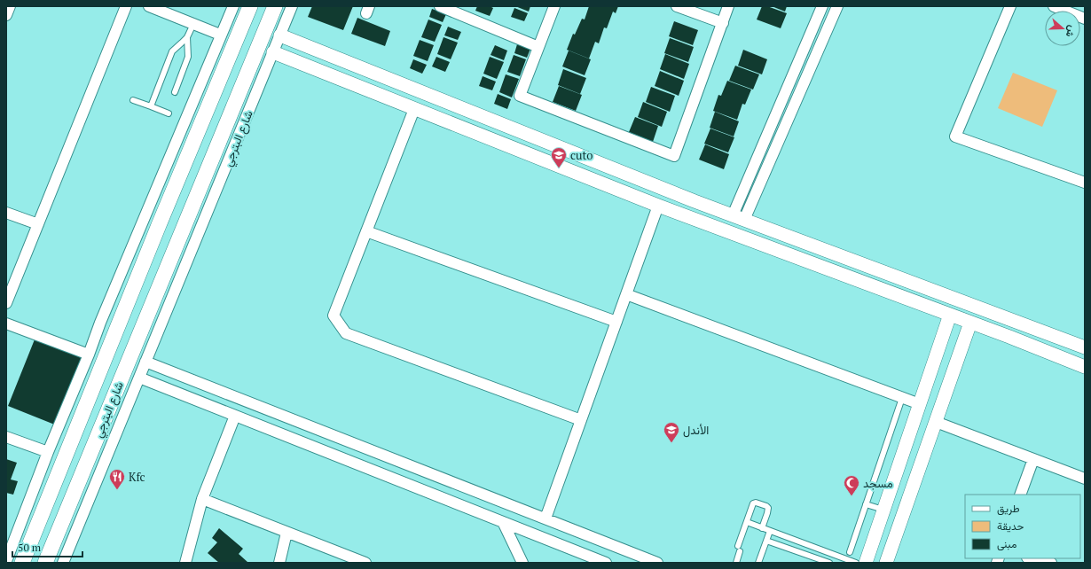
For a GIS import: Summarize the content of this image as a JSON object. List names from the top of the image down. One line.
{"streets":{"main road":["شارع البترجي"]},"places":{"school or university":["cuto","الأندل"],"restaurant":["Kfc"],"mosque":["مسجد"]},"legend":["طريق","حديقة","مبنى"],"scale_bar":"50 m","north":"right"}
